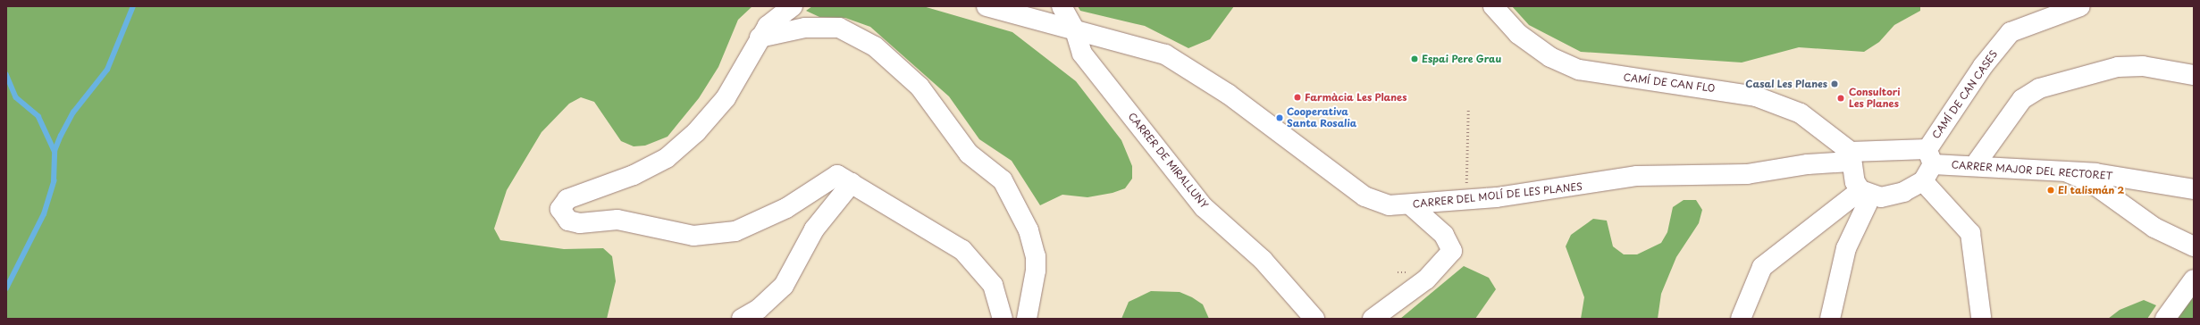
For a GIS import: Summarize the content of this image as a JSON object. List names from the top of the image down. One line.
{"streets":{"street":["CAMÍ DE CAN FLO","CAMÍ DE CAN CASES","CARRER DE MIRALLUNY","CARRER MAJOR DEL RECTORET","CARRER DEL MOLÍ DE LES PLANES"]},"crossings":[["CAMÍ DE CAN FLO","CARRER DEL MOLÍ DE LES PLANES"],["CAMÍ DE CAN CASES","CARRER MAJOR DEL RECTORET"],["CAMÍ DE CAN CASES","CARRER DEL MOLÍ DE LES PLANES"],["CARRER DE MIRALLUNY","CARRER DEL MOLÍ DE LES PLANES"],["CARRER MAJOR DEL RECTORET","CARRER DEL MOLÍ DE LES PLANES"]],"places":["Espai Pere Grau","Casal Les Planes","Farmàcia Les Planes","Consultori Les Planes","Cooperativa Santa Rosalia","El talismán 2"]}
